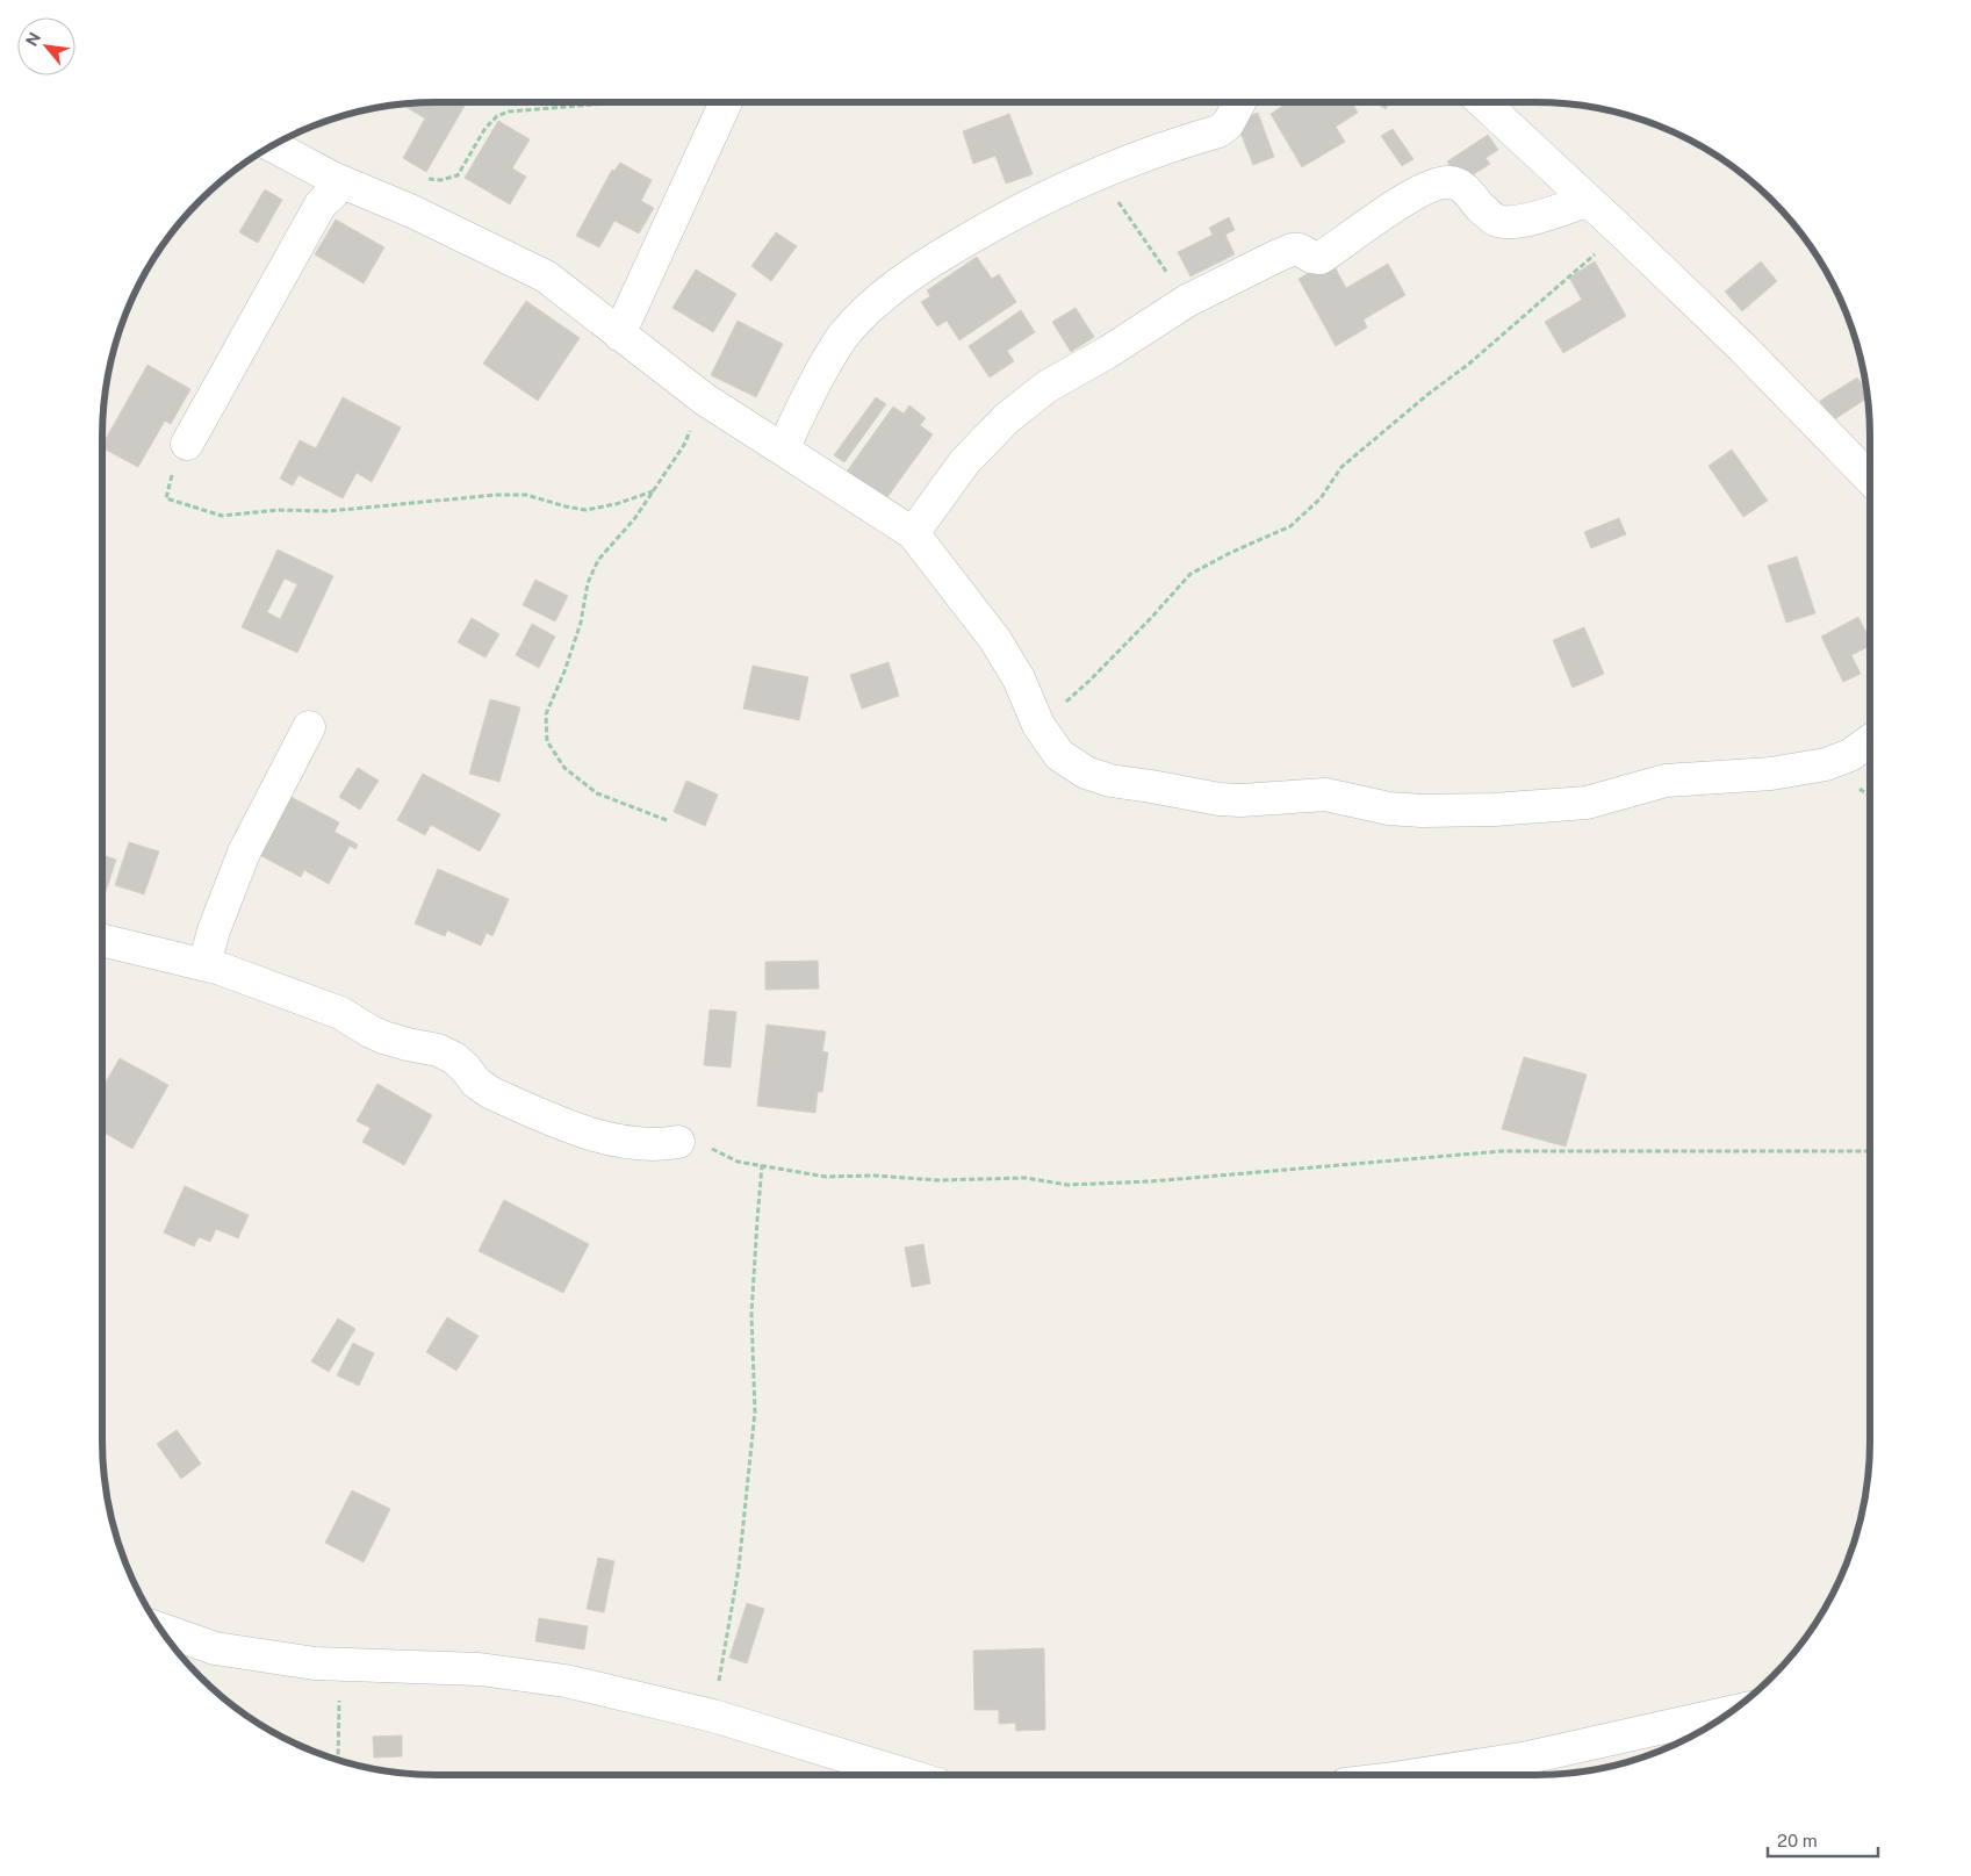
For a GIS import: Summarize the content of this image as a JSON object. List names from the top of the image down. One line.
{"scale_bar":"20 m","north":"top left"}
